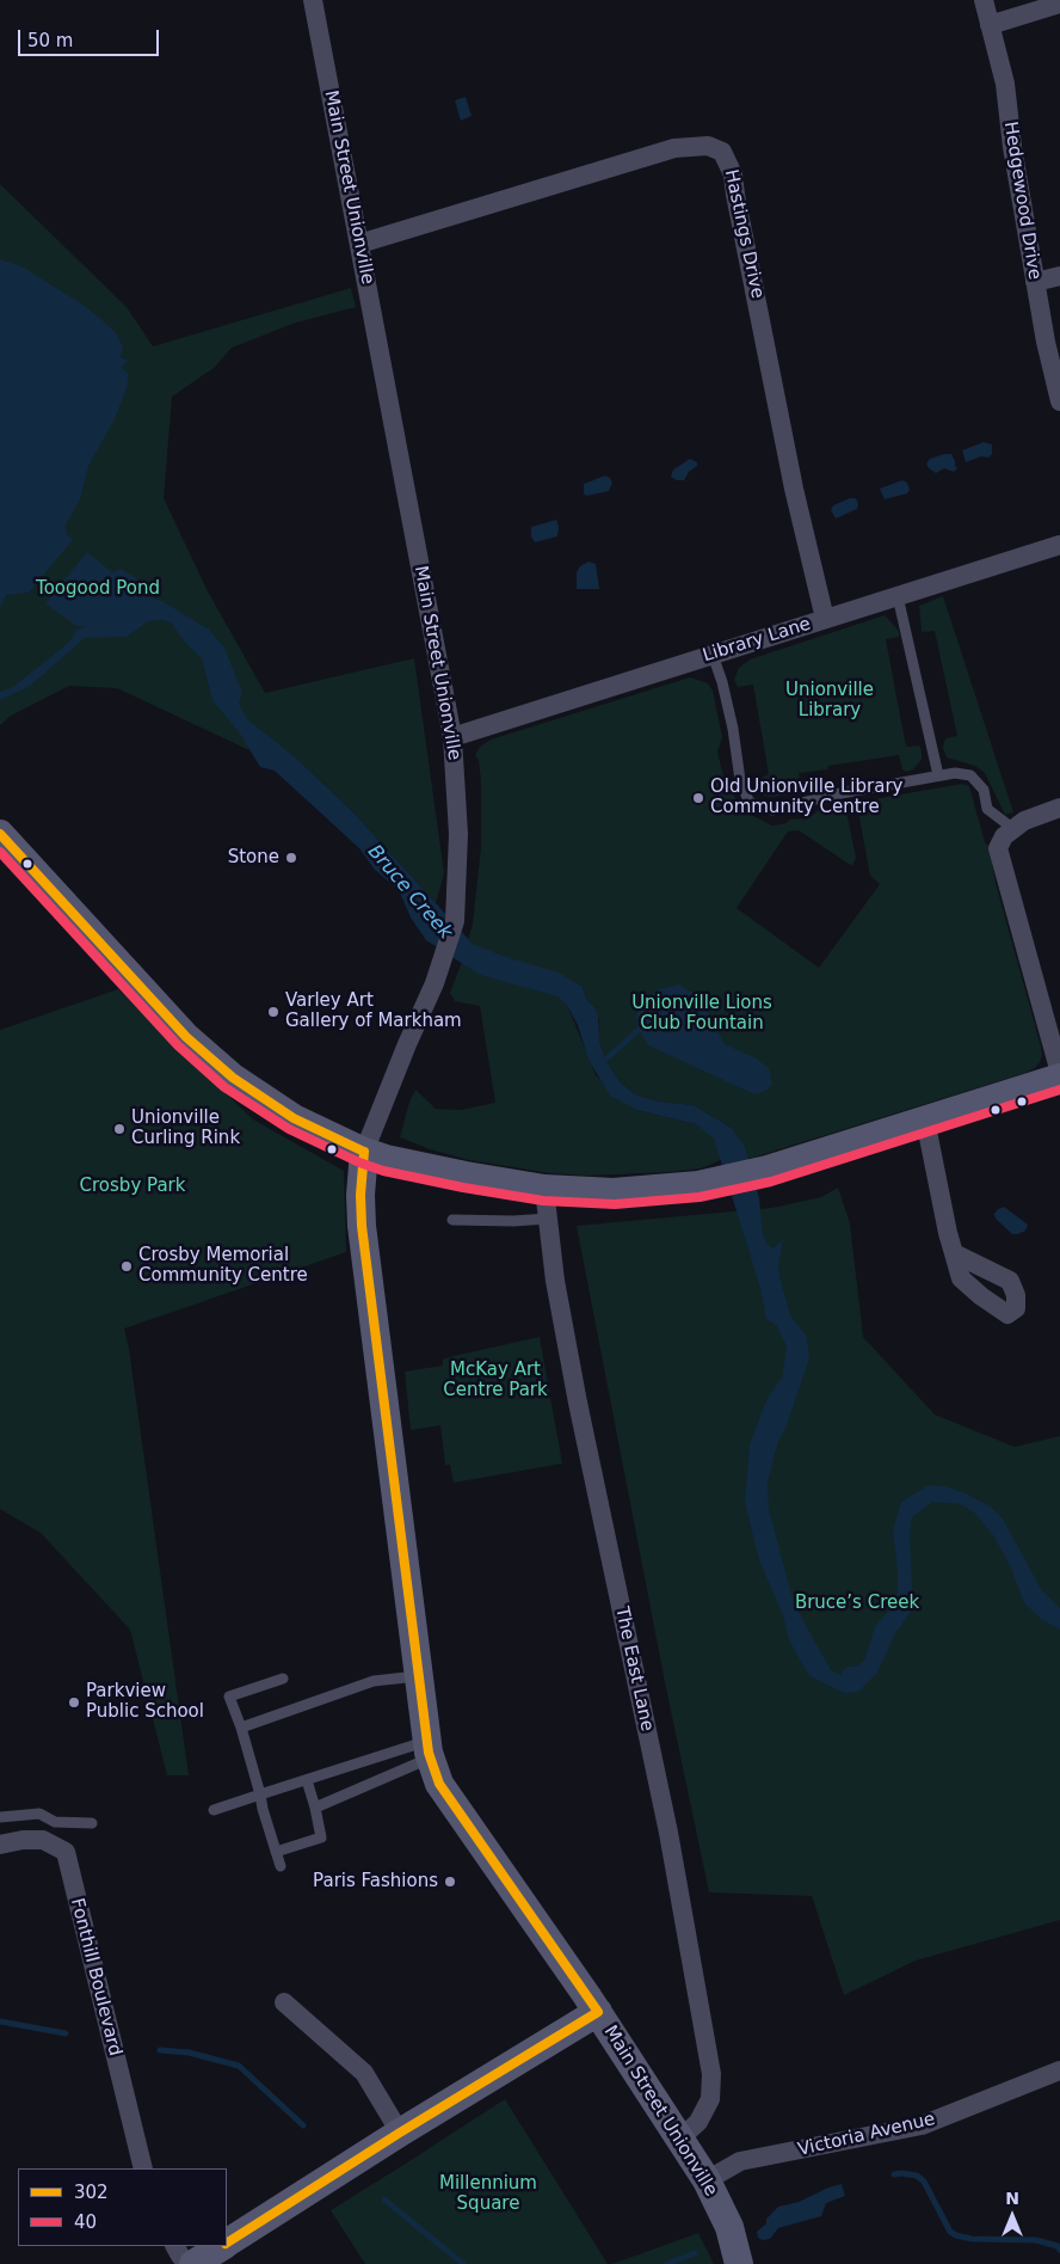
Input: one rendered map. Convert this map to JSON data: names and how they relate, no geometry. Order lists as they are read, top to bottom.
{
  "streets": {
    "main road": ["Main Street Unionville"],
    "street": [
      "Hedgewood Drive",
      "Hastings Drive",
      "Library Lane",
      "The East Lane",
      "Fonthill Boulevard",
      "Victoria Avenue"
    ]
  },
  "crossings": [
    ["Main Street Unionville", "Hastings Drive"],
    ["Main Street Unionville", "Library Lane"],
    ["Main Street Unionville", "The East Lane"],
    ["Main Street Unionville", "Victoria Avenue"],
    ["Hastings Drive", "Library Lane"],
    ["The East Lane", "Victoria Avenue"]
  ],
  "water": ["Bruce Creek"],
  "parks": [
    "Toogood Pond",
    "Unionville Library",
    "Unionville Lions Club Fountain",
    "Crosby Park",
    "McKay Art Centre Park",
    "Bruce’s Creek",
    "Millennium Square"
  ],
  "places": [
    "Old Unionville Library Community Centre",
    "Stone",
    "Varley Art Gallery of Markham",
    "Unionville Curling Rink",
    "Crosby Memorial Community Centre",
    "Parkview Public School",
    "Paris Fashions"
  ],
  "lines": ["transit line 302", "transit line 40"],
  "legend": ["302", "40"],
  "scale_bar": "50 m",
  "north": "top"
}
